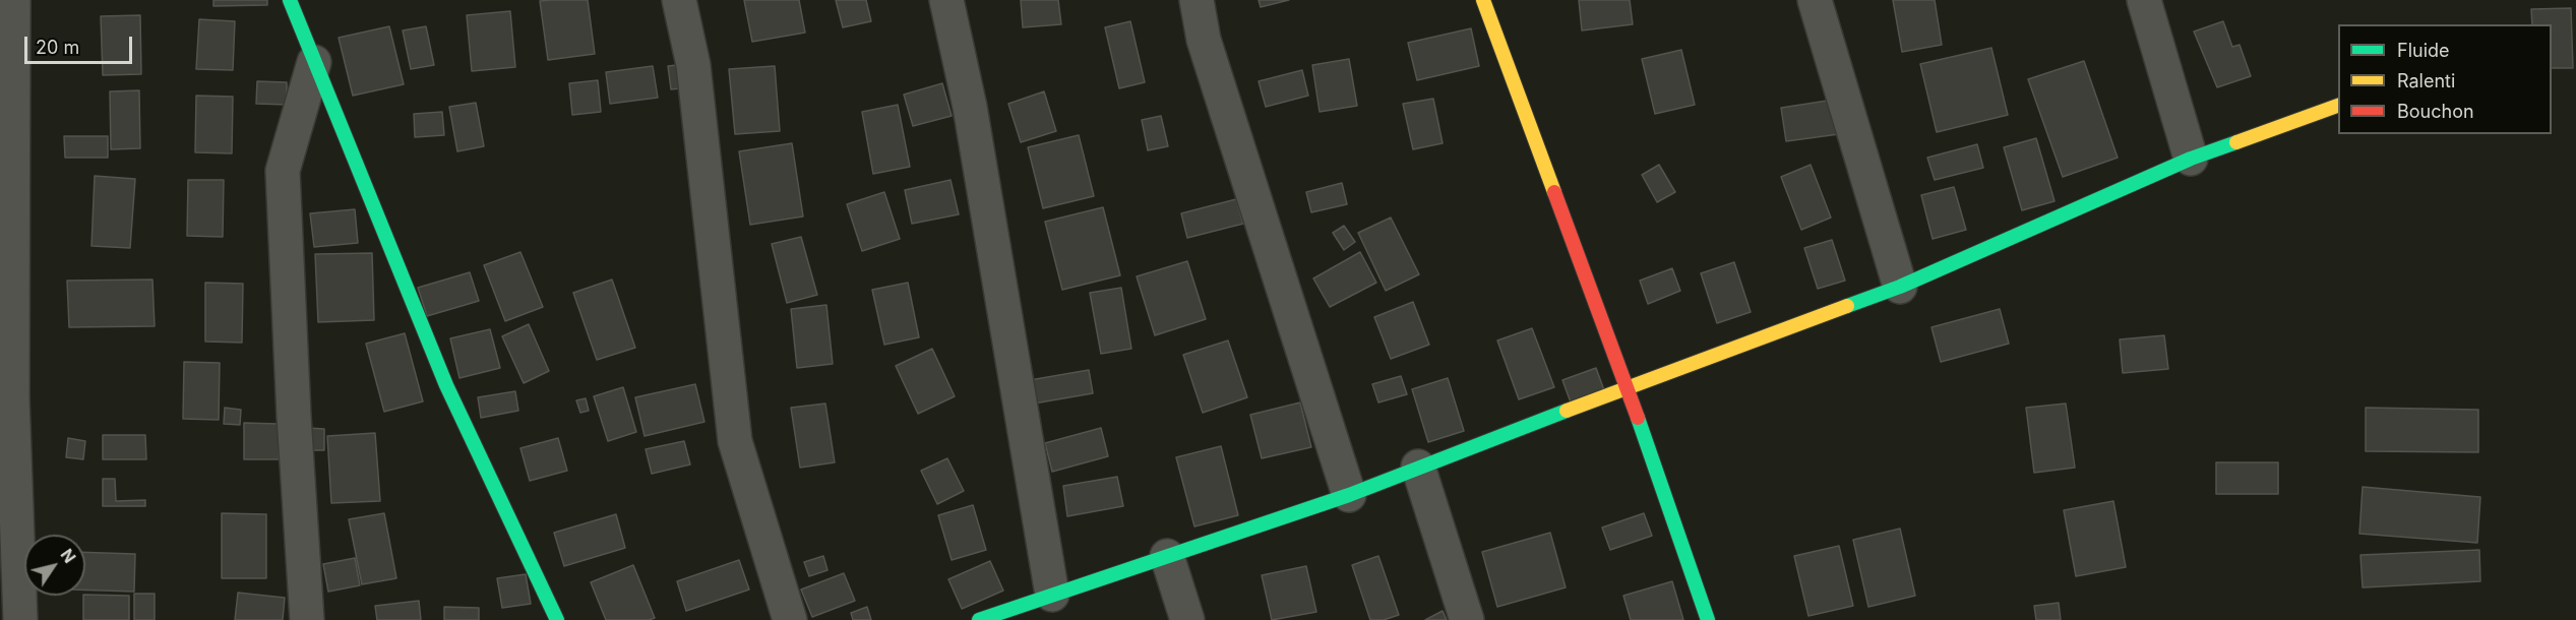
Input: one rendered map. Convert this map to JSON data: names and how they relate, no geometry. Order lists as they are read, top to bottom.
{
  "legend": ["Fluide", "Ralenti", "Bouchon"],
  "scale_bar": "20 m",
  "north": "top right"
}
